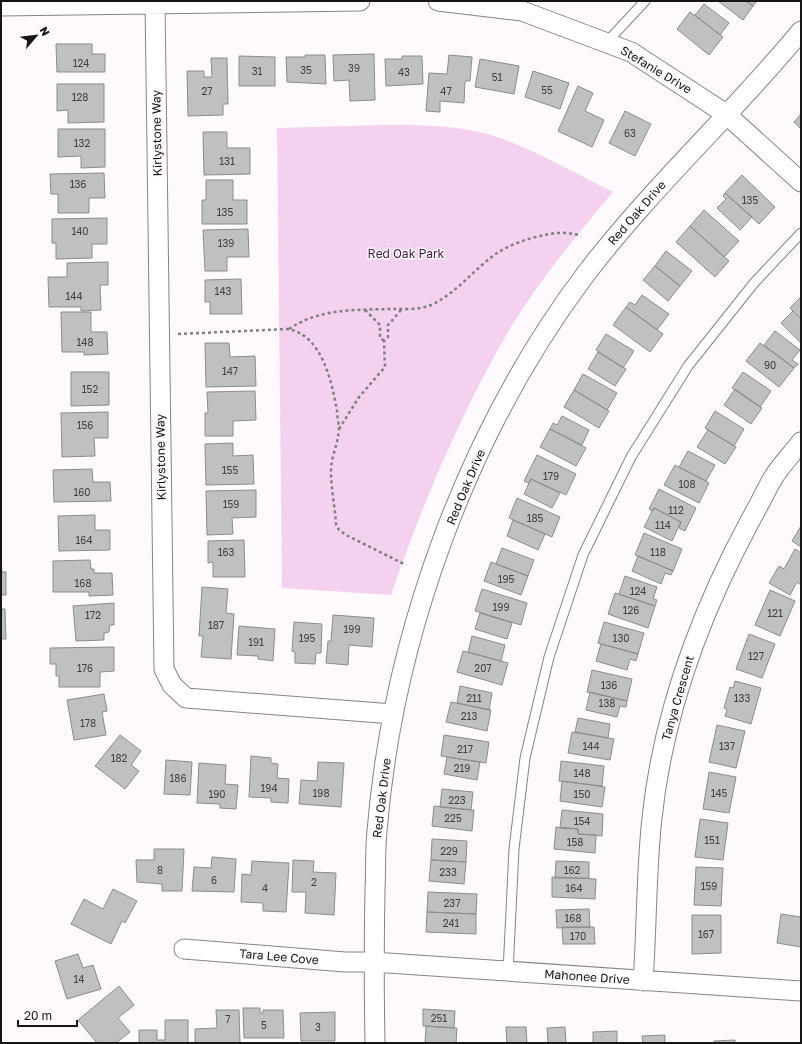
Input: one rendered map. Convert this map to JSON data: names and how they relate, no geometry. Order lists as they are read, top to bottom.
{
  "streets": {
    "street": [
      "Stefanie Drive",
      "Kirlystone Way",
      "Red Oak Drive",
      "Tanya Crescent",
      "Tara Lee Cove",
      "Mahonee Drive"
    ]
  },
  "crossings": [
    ["Stefanie Drive", "Red Oak Drive"],
    ["Kirlystone Way", "Red Oak Drive"],
    ["Red Oak Drive", "Tara Lee Cove"],
    ["Red Oak Drive", "Mahonee Drive"],
    ["Tanya Crescent", "Mahonee Drive"],
    ["Tara Lee Cove", "Mahonee Drive"]
  ],
  "parks": ["Red Oak Park"],
  "house_numbers": [
    "124",
    "39",
    "35",
    "31",
    "43",
    "51",
    "55",
    "27",
    "47",
    "128",
    "63",
    "132",
    "131",
    "136",
    "135",
    "135",
    "140",
    "139",
    "143",
    "144",
    "148",
    "90",
    "147",
    "152",
    "156",
    "155",
    "179",
    "108",
    "160",
    "159",
    "112",
    "185",
    "114",
    "164",
    "163",
    "118",
    "195",
    "168",
    "124",
    "199",
    "126",
    "121",
    "172",
    "187",
    "199",
    "195",
    "130",
    "191",
    "127",
    "176",
    "207",
    "136",
    "211",
    "133",
    "138",
    "213",
    "178",
    "144",
    "137",
    "217",
    "182",
    "219",
    "148",
    "186",
    "194",
    "198",
    "145",
    "190",
    "150",
    "223",
    "225",
    "154",
    "151",
    "158",
    "229",
    "8",
    "162",
    "233",
    "6",
    "2",
    "159",
    "4",
    "164",
    "237",
    "168",
    "241",
    "167",
    "170",
    "14",
    "251",
    "7",
    "5",
    "3"
  ],
  "scale_bar": "20 m",
  "north": "top right"
}
